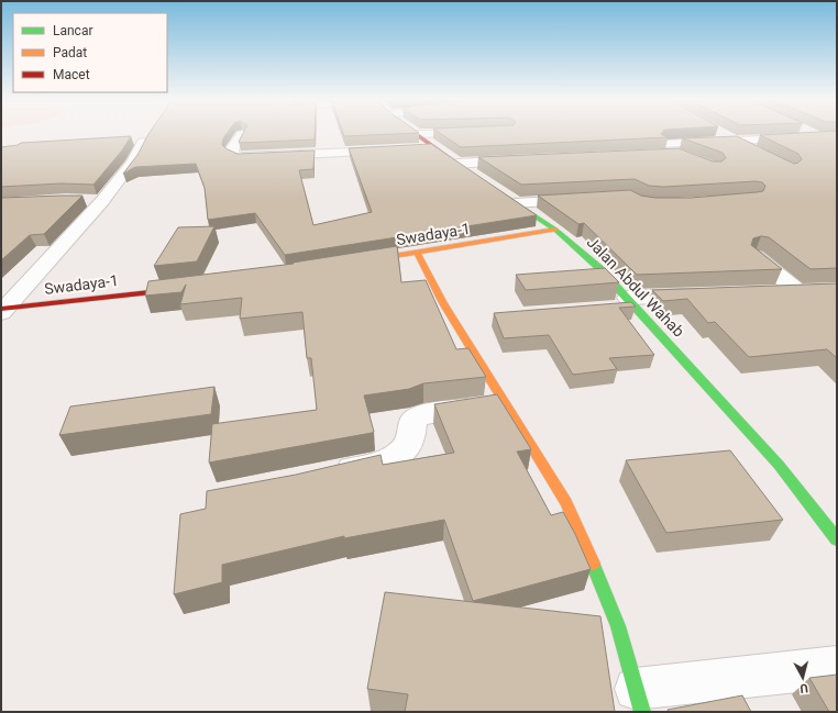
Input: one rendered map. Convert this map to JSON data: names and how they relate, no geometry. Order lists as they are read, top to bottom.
{
  "streets": {
    "street": ["Swadaya-1", "Jalan Abdul Wahab"]
  },
  "crossings": [
    ["Swadaya-1", "Jalan Abdul Wahab"]
  ],
  "legend": ["Lancar", "Padat", "Macet"],
  "north": "bottom"
}
